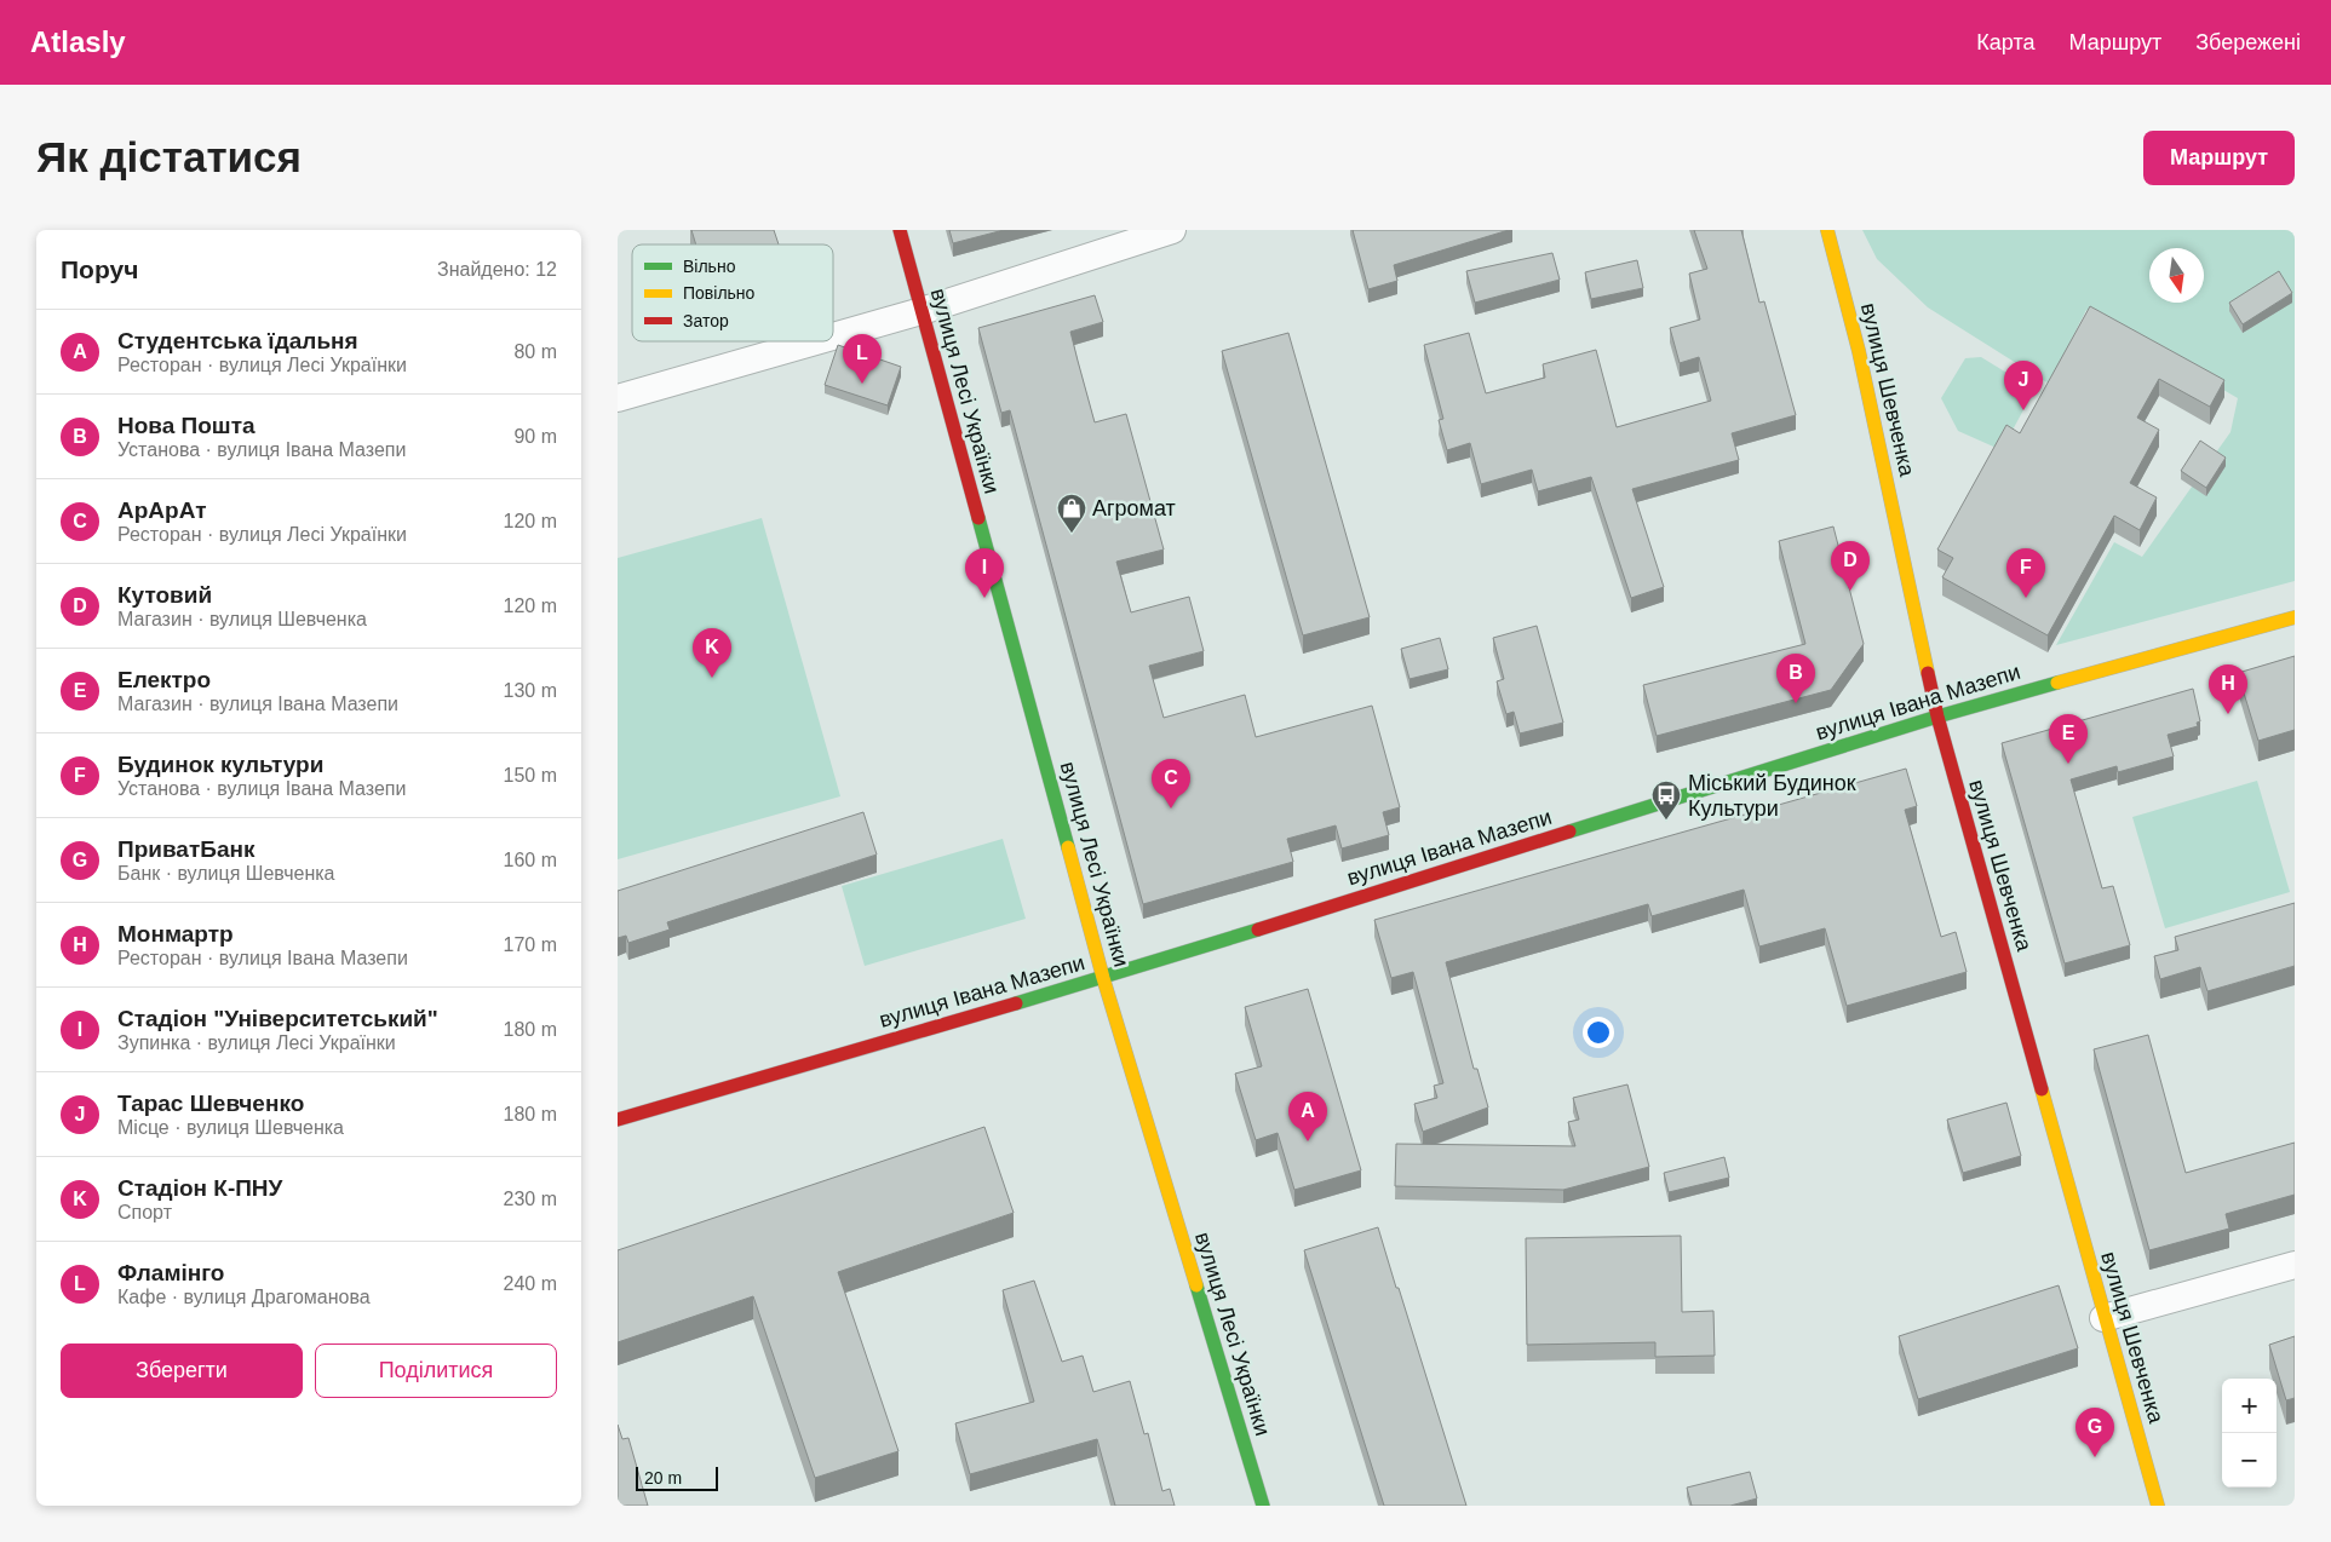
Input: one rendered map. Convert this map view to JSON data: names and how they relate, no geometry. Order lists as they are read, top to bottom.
{
  "streets": {
    "street": ["вулиця Шевченка", "вулиця Лесі Українки", "вулиця Івана Мазепи"]
  },
  "crossings": [
    ["вулиця Шевченка", "вулиця Івана Мазепи"],
    ["вулиця Лесі Українки", "вулиця Івана Мазепи"]
  ],
  "places": {
    "shop": ["Агромат"],
    "bus stop": ["Міський Будинок Культури"]
  },
  "legend": ["Вільно", "Повільно", "Затор"],
  "scale_bar": "20 m",
  "north": "bottom",
  "page": {
    "header": "Atlasly",
    "nav": ["Карта", "Маршрут", "Збережені"],
    "buttons": [
      "Маршрут",
      ["Зберегти", "Поділитися"]
    ],
    "title": "Як дістатися",
    "heading": ["Поруч", "Знайдено: 12"],
    "list": [
      {
        "mark": "A",
        "name": "Студентська їдальня",
        "note": "Ресторан · вулиця Лесі Українки",
        "value": "80 m"
      },
      {
        "mark": "B",
        "name": "Нова Пошта",
        "note": "Установа · вулиця Івана Мазепи",
        "value": "90 m"
      },
      {
        "mark": "C",
        "name": "АрАрАт",
        "note": "Ресторан · вулиця Лесі Українки",
        "value": "120 m"
      },
      {
        "mark": "D",
        "name": "Кутовий",
        "note": "Магазин · вулиця Шевченка",
        "value": "120 m"
      },
      {
        "mark": "E",
        "name": "Електро",
        "note": "Магазин · вулиця Івана Мазепи",
        "value": "130 m"
      },
      {
        "mark": "F",
        "name": "Будинок культури",
        "note": "Установа · вулиця Івана Мазепи",
        "value": "150 m"
      },
      {
        "mark": "G",
        "name": "ПриватБанк",
        "note": "Банк · вулиця Шевченка",
        "value": "160 m"
      },
      {
        "mark": "H",
        "name": "Монмартр",
        "note": "Ресторан · вулиця Івана Мазепи",
        "value": "170 m"
      },
      {
        "mark": "I",
        "name": "Стадіон \"Університетський\"",
        "note": "Зупинка · вулиця Лесі Українки",
        "value": "180 m"
      },
      {
        "mark": "J",
        "name": "Тарас Шевченко",
        "note": "Місце · вулиця Шевченка",
        "value": "180 m"
      },
      {
        "mark": "K",
        "name": "Стадіон К-ПНУ",
        "note": "Спорт",
        "value": "230 m"
      },
      {
        "mark": "L",
        "name": "Фламінго",
        "note": "Кафе · вулиця Драгоманова",
        "value": "240 m"
      }
    ],
    "pins": [
      "L",
      "J",
      "D",
      "F",
      "I",
      "K",
      "B",
      "H",
      "E",
      "C",
      "A",
      "G"
    ],
    "map_buttons": ["+", "−"],
    "scale": "20 m"
  }
}
